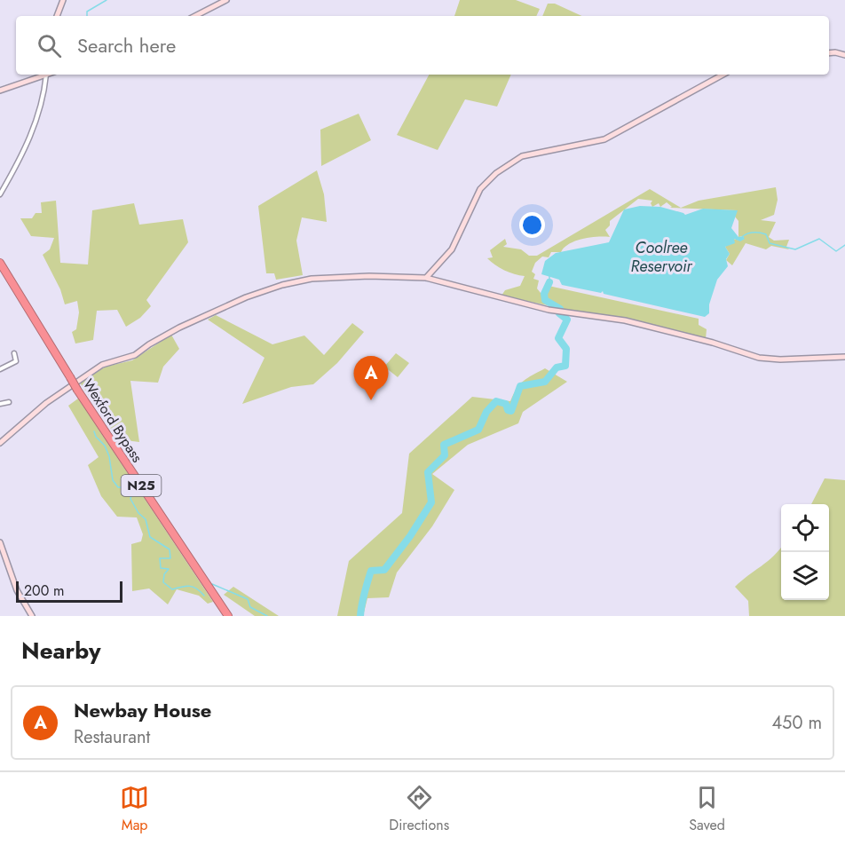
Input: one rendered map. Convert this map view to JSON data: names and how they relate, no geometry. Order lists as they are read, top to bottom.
{
  "streets": {
    "highway": ["Wexford Bypass", "N25"]
  },
  "water": ["Coolree Reservoir"],
  "scale_bar": "200 m",
  "page": {
    "search": "Search here",
    "pins": "A",
    "scale": "200 m",
    "heading": "Nearby",
    "list": [
      {
        "mark": "A",
        "name": "Newbay House",
        "note": "Restaurant",
        "value": "450 m"
      }
    ],
    "nav": ["Map", "Directions", "Saved"]
  }
}
